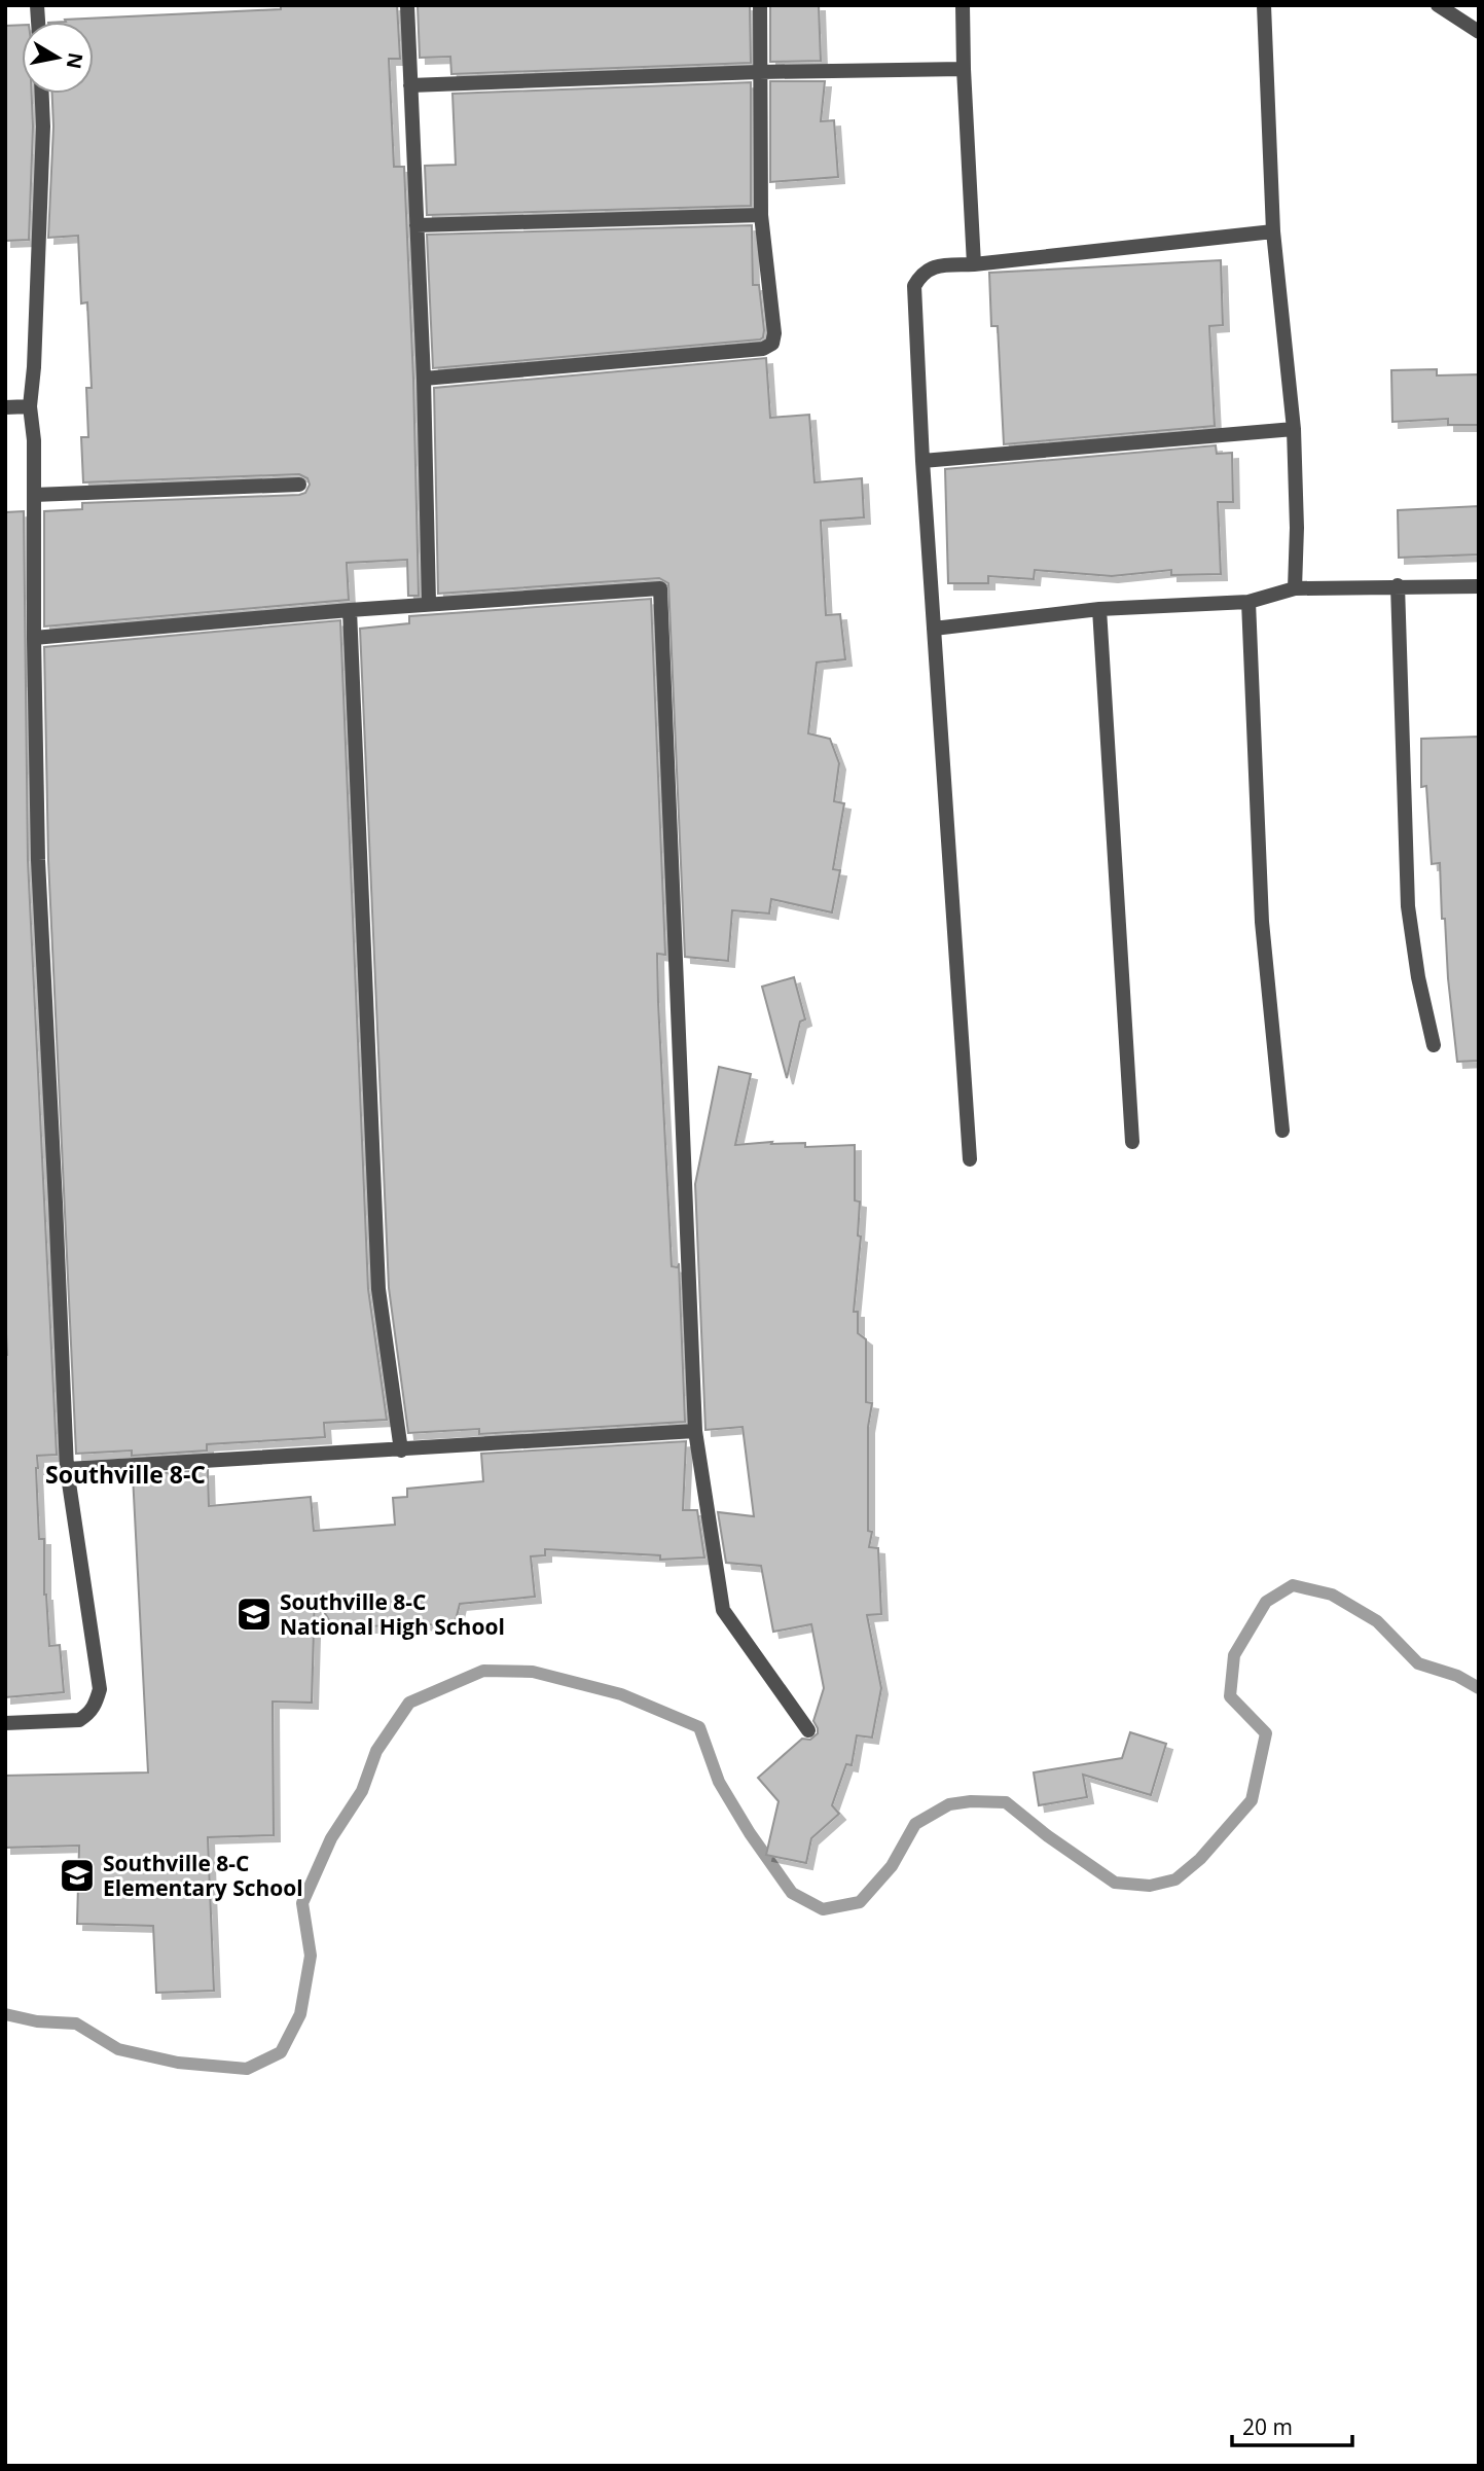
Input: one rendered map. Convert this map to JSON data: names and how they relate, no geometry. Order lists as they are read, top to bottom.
{
  "districts": ["Southville 8-C"],
  "places": {
    "school or university": ["Southville 8-C National High School", "Southville 8-C Elementary School"]
  },
  "scale_bar": "20 m",
  "north": "right"
}
